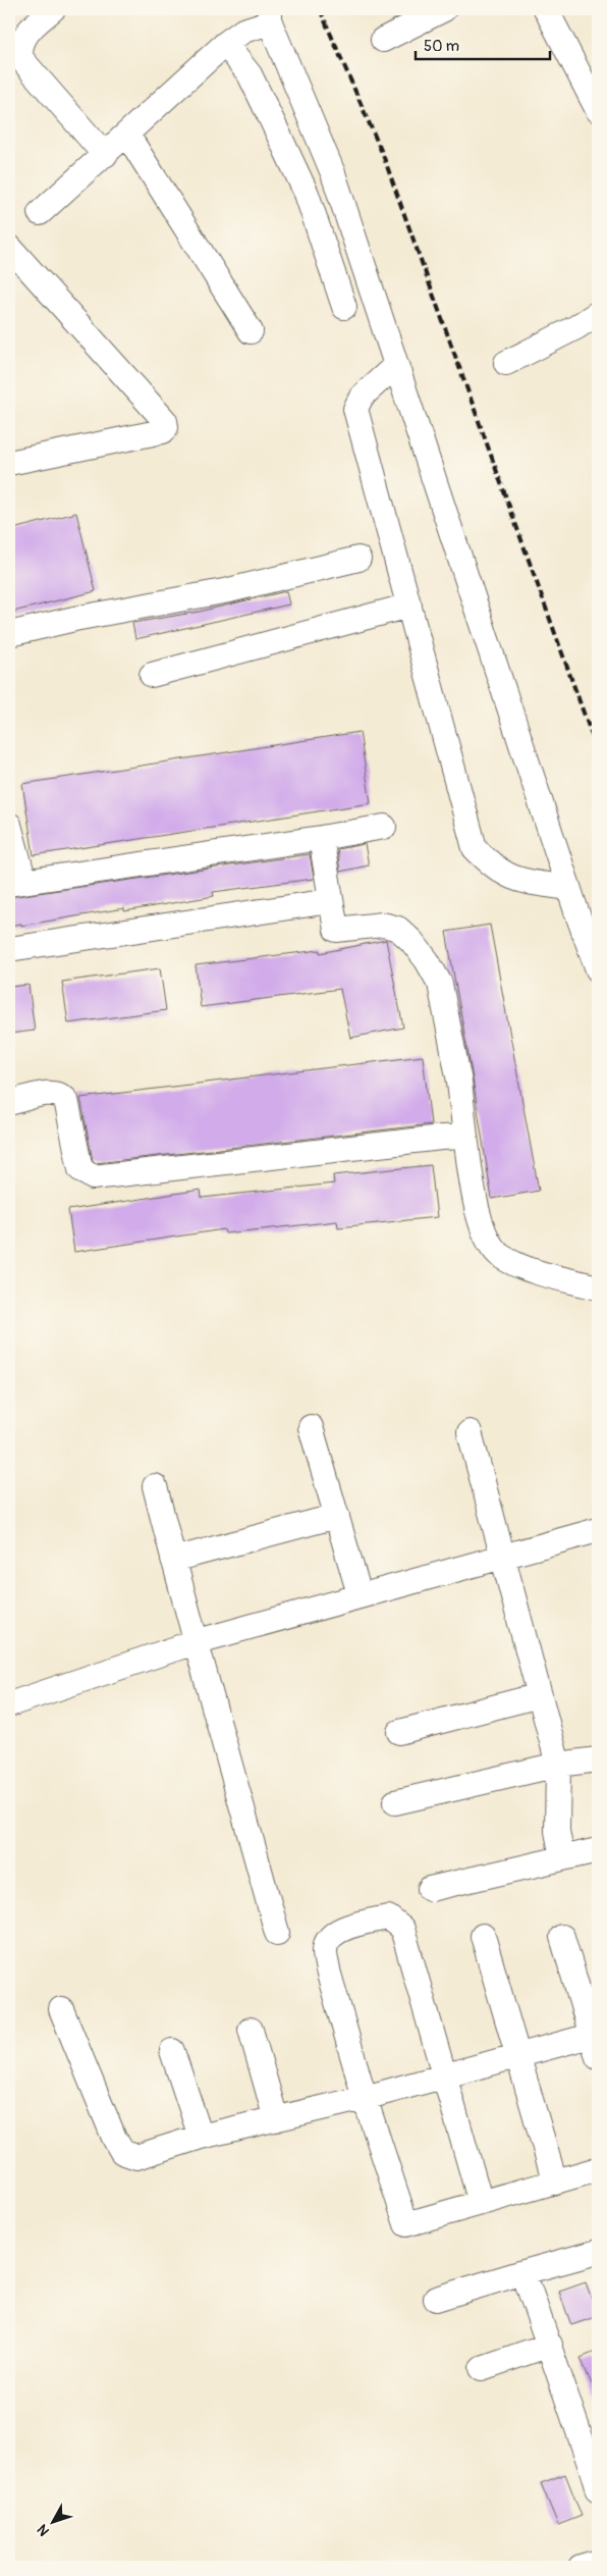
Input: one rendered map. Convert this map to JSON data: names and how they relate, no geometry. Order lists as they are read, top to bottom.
{
  "scale_bar": "50 m",
  "north": "bottom left"
}
